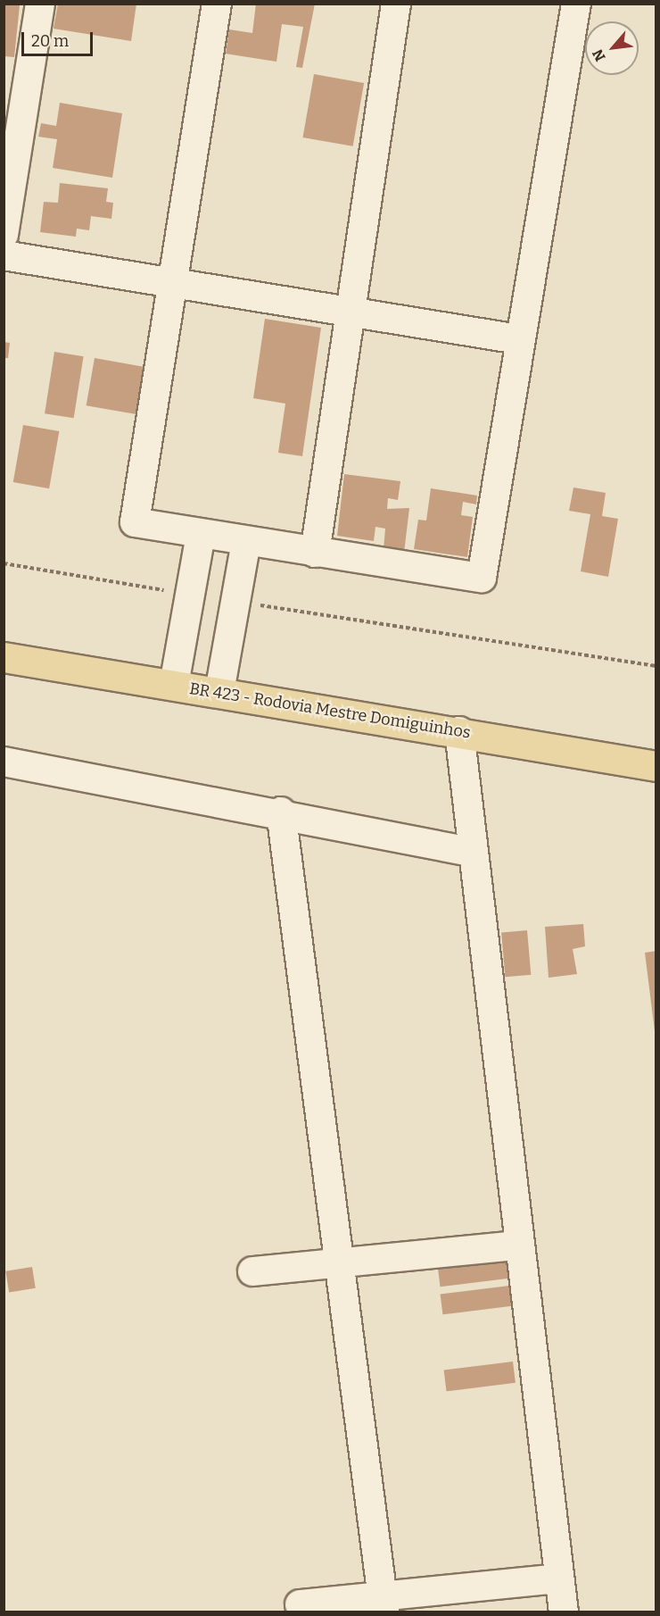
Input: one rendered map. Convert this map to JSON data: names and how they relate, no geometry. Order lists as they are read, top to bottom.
{
  "streets": {
    "main road": ["BR 423 - Rodovia Mestre Domiguinhos"]
  },
  "scale_bar": "20 m",
  "north": "bottom left"
}
